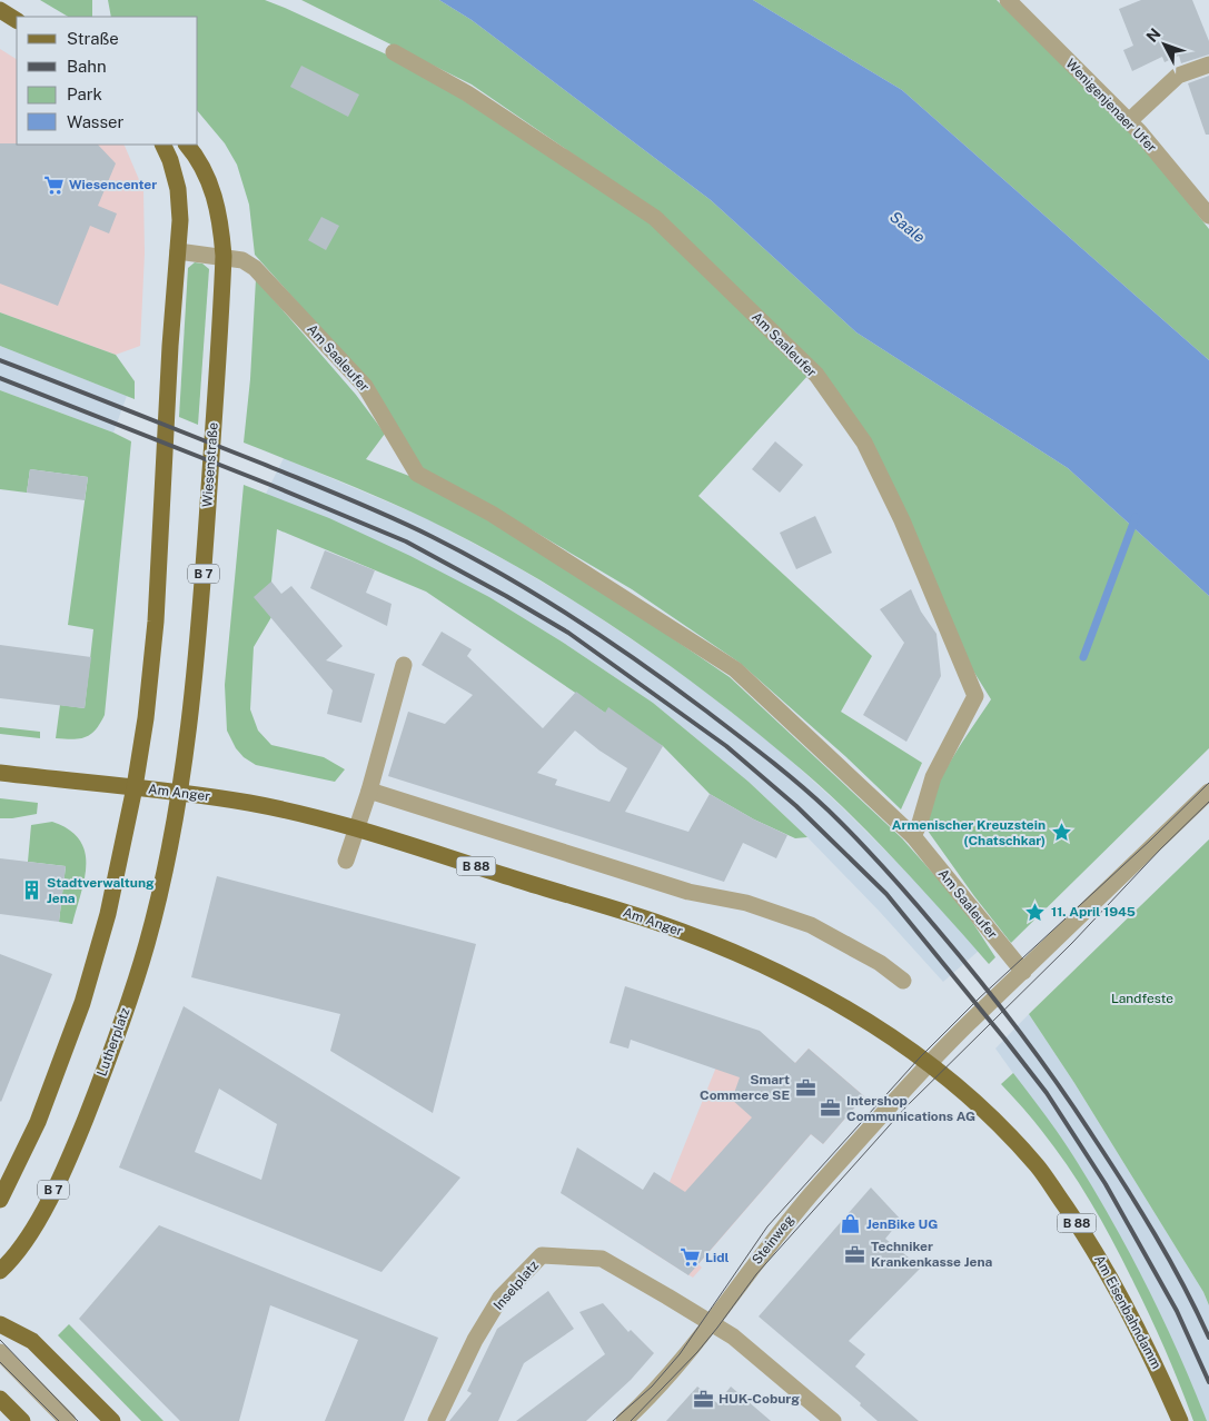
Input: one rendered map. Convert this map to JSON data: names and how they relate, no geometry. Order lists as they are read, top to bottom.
{
  "streets": {
    "main road": [
      "Wiesenstraße",
      "B 7",
      "Am Anger",
      "B 88",
      "Lutherplatz",
      "Am Eisenbahndamm"
    ],
    "street": [
      "Wenigenjenaer Ufer",
      "Am Saaleufer",
      "Steinweg",
      "Inselplatz"
    ]
  },
  "crossings": [
    ["Am Saaleufer", "Wiesenstraße"],
    ["Wiesenstraße", "Am Anger"],
    ["Wiesenstraße", "Lutherplatz"],
    ["Am Anger", "Lutherplatz"],
    ["Am Anger", "Steinweg"],
    ["Am Anger", "Am Eisenbahndamm"],
    ["Steinweg", "Inselplatz"],
    ["Steinweg", "Am Eisenbahndamm"]
  ],
  "water": ["Saale"],
  "parks": ["Landfeste"],
  "places": {
    "supermarket": ["Wiesencenter", "Lidl"],
    "place": ["Armenischer Kreuzstein (Chatschkar)", "11. April 1945"],
    "building": ["Stadtverwaltung Jena"],
    "office": [
      "Smart Commerce SE",
      "Intershop Communications AG",
      "Techniker Krankenkasse Jena",
      "HUK-Coburg"
    ],
    "shop": ["JenBike UG"]
  },
  "legend": [
    "Straße",
    "Bahn",
    "Park",
    "Wasser"
  ],
  "north": "top left"
}
